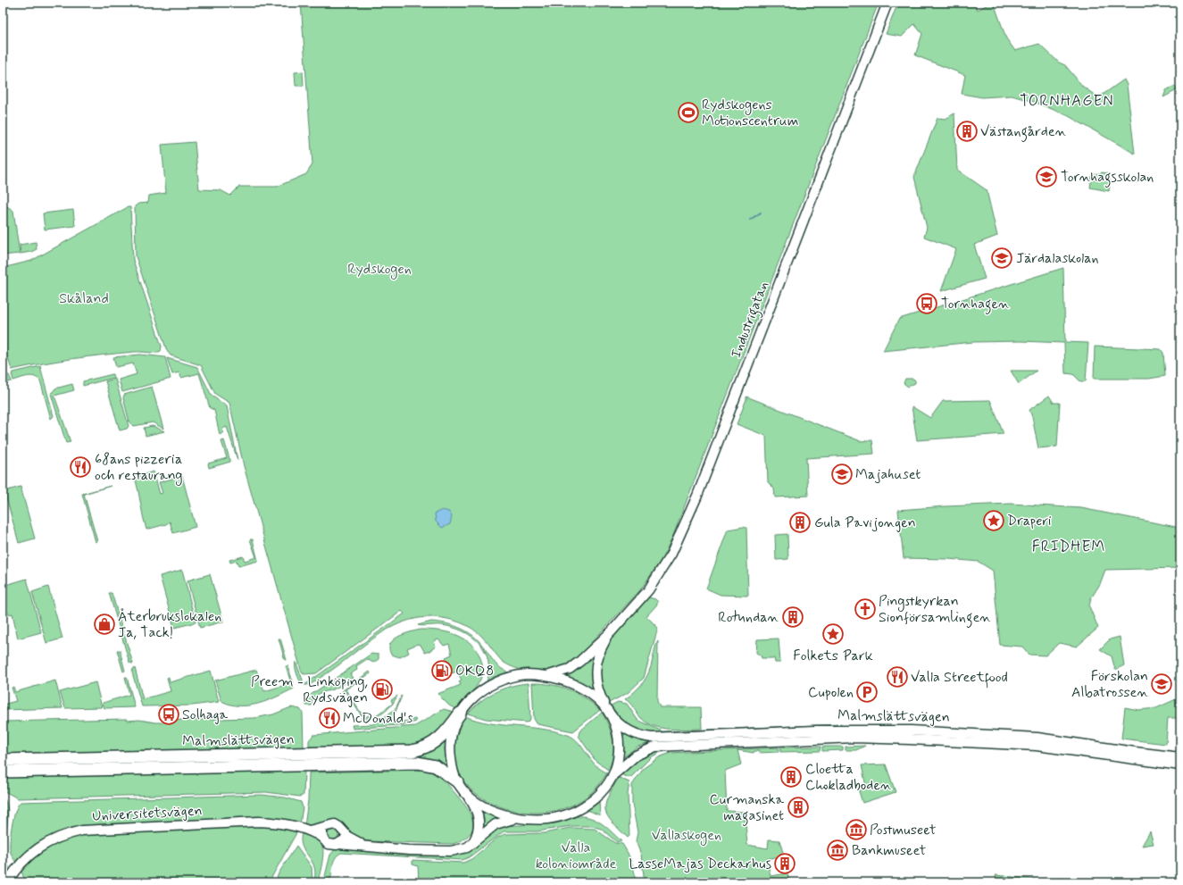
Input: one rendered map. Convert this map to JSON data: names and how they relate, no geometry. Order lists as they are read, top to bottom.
{
  "streets": {
    "highway": ["Malmslättsvägen"],
    "main road": ["Industrigatan", "Universitetsvägen"]
  },
  "crossings": [
    ["Industrigatan", "Malmslättsvägen"]
  ],
  "districts": ["TORNHAGEN", "FRIDHEM"],
  "parks": [
    "Rydskogen",
    "Skåland",
    "Vallaskogen",
    "Valla koloniområde"
  ],
  "places": {
    "sports": ["Rydskogens Motionscentrum"],
    "building": [
      "Västangården",
      "Gula Pavijongen",
      "Rotundan",
      "Cloetta Chokladboden",
      "Curmanska magasinet",
      "LasseMajas Deckarhus"
    ],
    "school or university": [
      "Tornhagsskolan",
      "Järdalaskolan",
      "Majahuset",
      "Förskolan Albatrossen"
    ],
    "bus stop": ["Tornhagen", "Solhaga"],
    "restaurant": ["68ans pizzeria och restaurang", "Valla Streetfood", "McDonald's"],
    "place": ["Draperi", "Folkets Park"],
    "church": ["Pingstkyrkan Sionförsamlingen"],
    "shop": ["Återbrukslokalen Ja, Tack!"],
    "fuel station": ["OKQ8", "Preem - Linköping, Rydsvägen"],
    "parking": ["Cupolen"],
    "museum": ["Postmuseet", "Bankmuseet"]
  }
}
